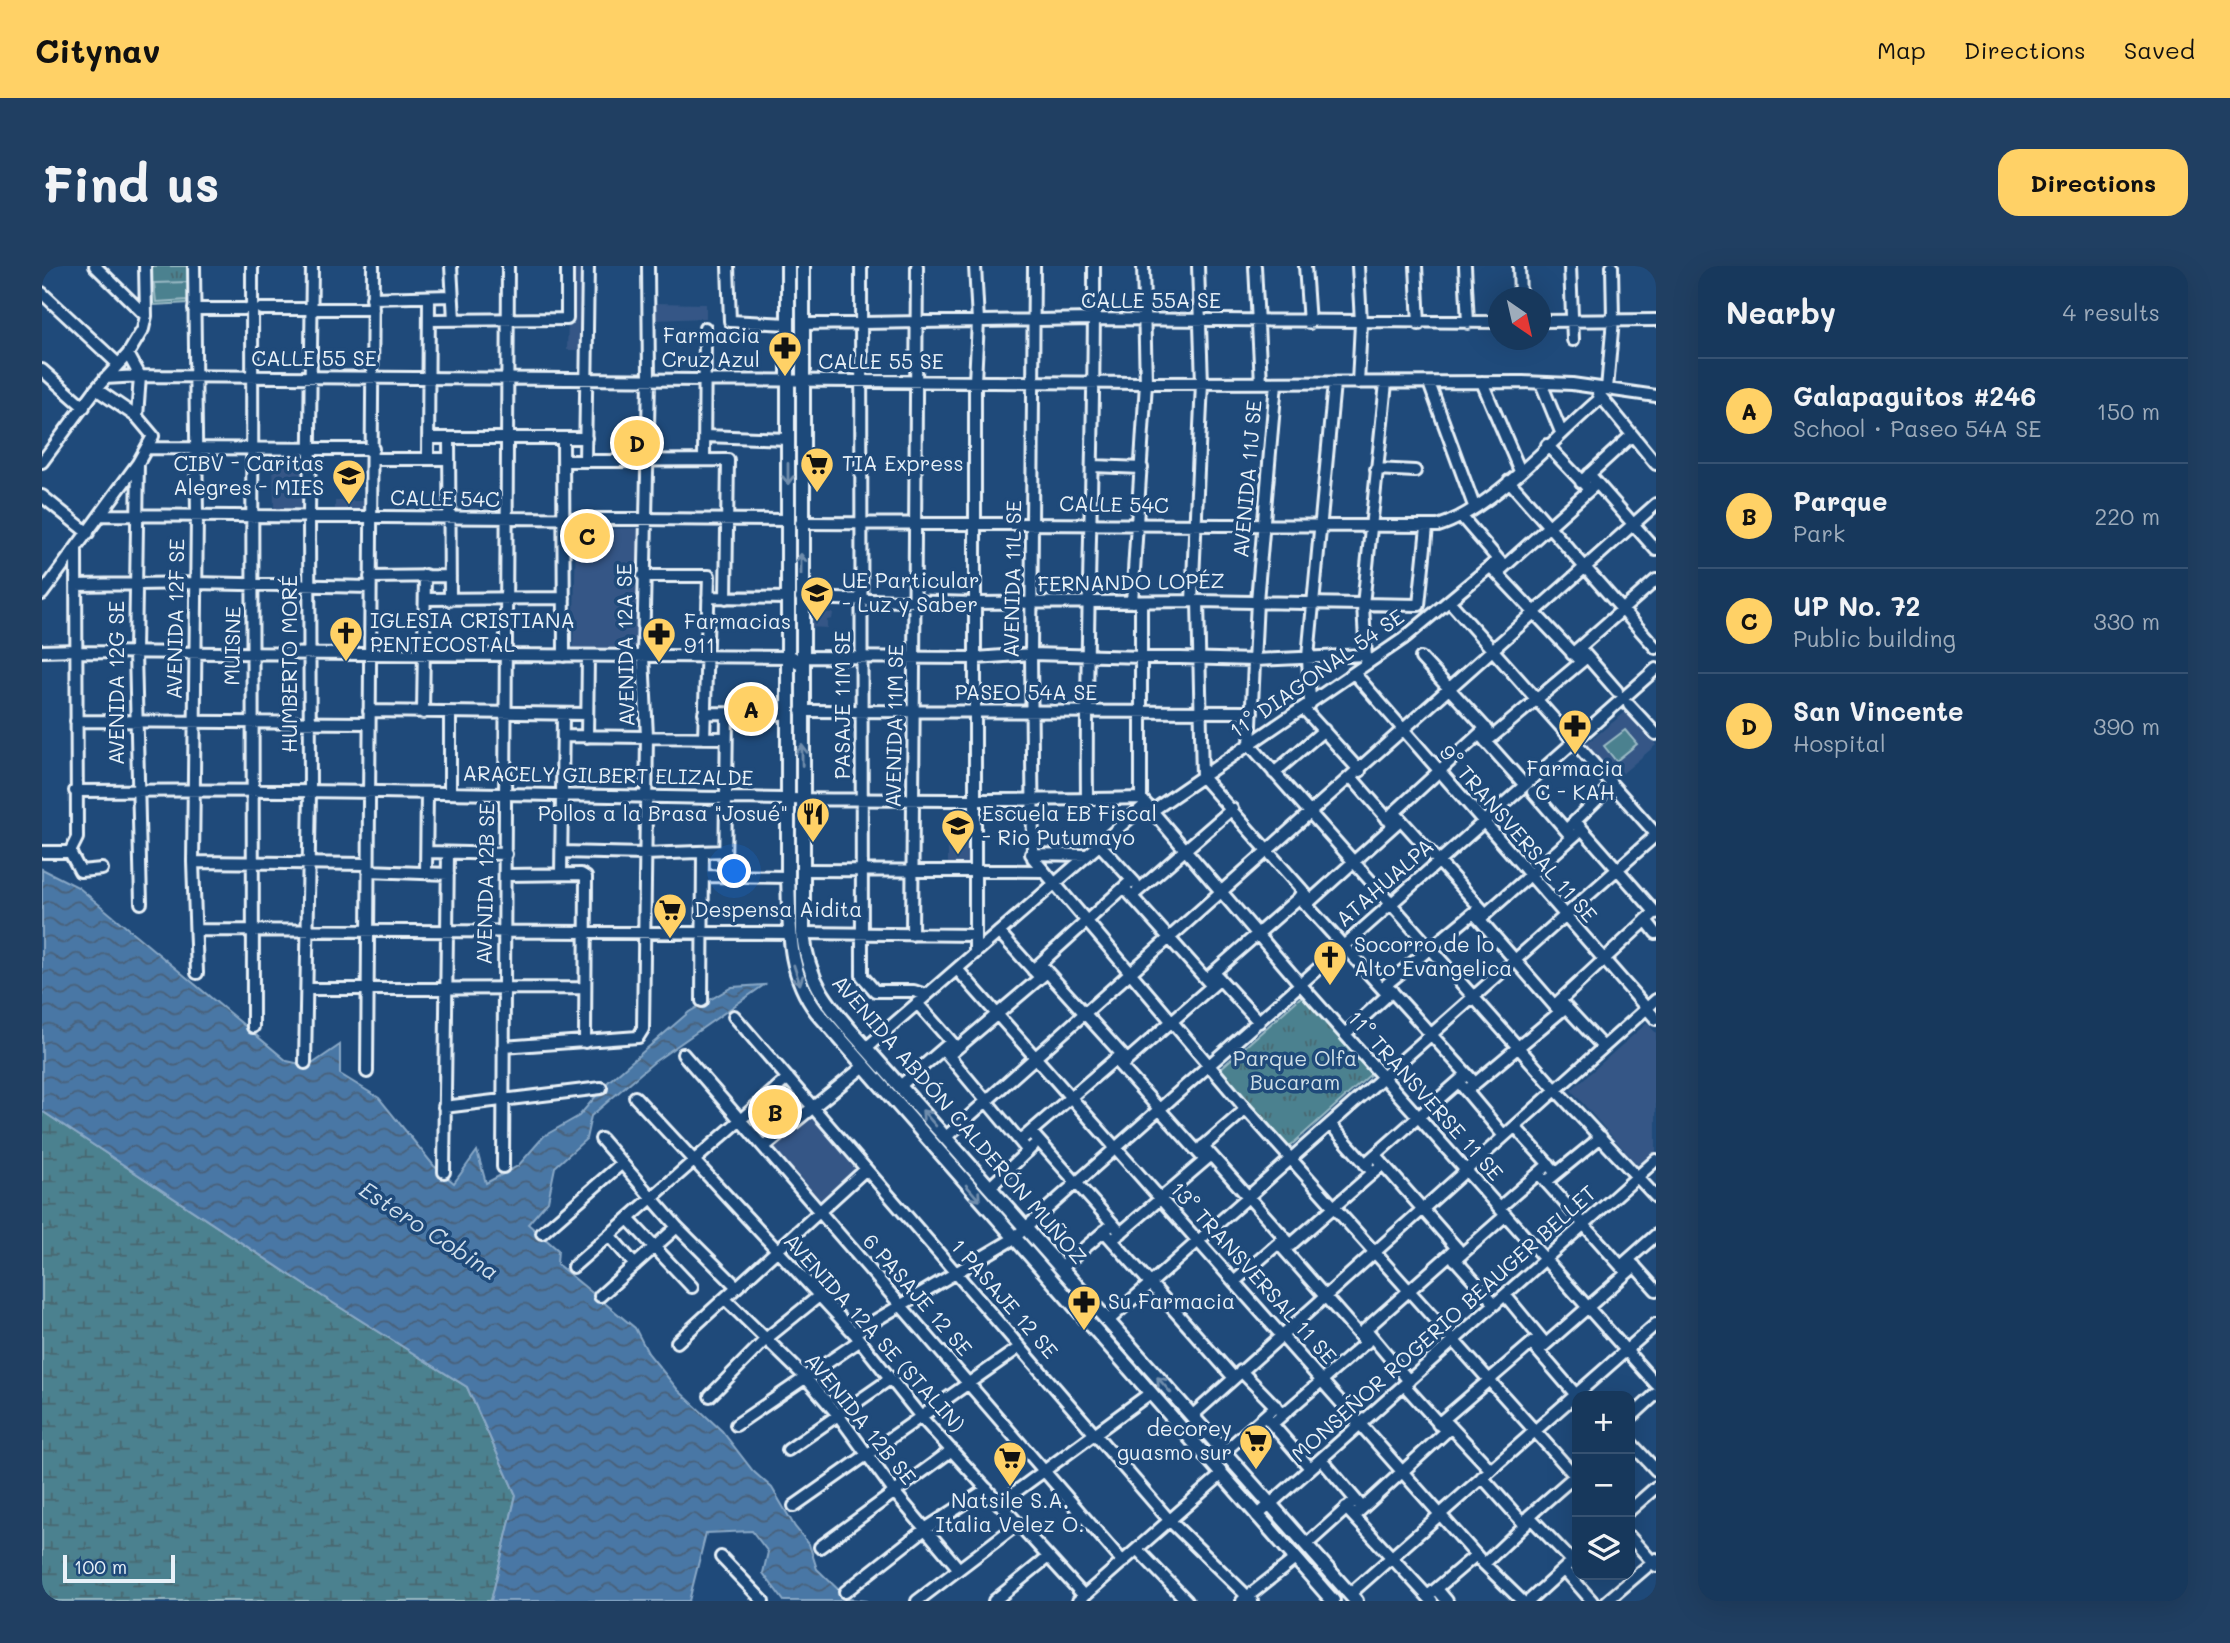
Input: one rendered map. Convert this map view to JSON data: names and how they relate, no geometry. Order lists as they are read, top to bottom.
{
  "streets": {
    "main road": ["AVENIDA ABDÓN CALDERÓN MUÑOZ"],
    "street": [
      "CALLE 55A SE",
      "CALLE 55 SE",
      "AVENIDA 11J SE",
      "CALLE 54C",
      "AVENIDA 11L SE",
      "FERNANDO LOPÉZ",
      "AVENIDA 12F SE",
      "AVENIDA 12A SE",
      "MUISNE",
      "HUMBERTO MORÉ",
      "11° DIAGONAL 54 SE",
      "AVENIDA 12G SE",
      "PASEO 54A SE",
      "PASAJE 11M SE",
      "AVENIDA 11M SE",
      "ARACELY GILBERT ELIZALDE",
      "9° TRANSVERSAL 11 SE",
      "ATAHUALPA",
      "AVENIDA 12B SE",
      "11° TRANSVERSE 11 SE",
      "13° TRANSVERSAL 11 SE",
      "6 PASAJE 12 SE",
      "1 PASAJE 12 SE",
      "MONSEÑOR ROGERIO BEAUGER BELLET",
      "AVENIDA 12A SE (STALIN)"
    ]
  },
  "crossings": [
    ["CALLE 55A SE", "AVENIDA 11L SE"],
    ["CALLE 55A SE", "PASAJE 11M SE"],
    ["CALLE 55A SE", "AVENIDA 11M SE"],
    ["CALLE 55A SE", "AVENIDA ABDÓN CALDERÓN MUÑOZ"],
    ["CALLE 55 SE", "AVENIDA 11J SE"],
    ["CALLE 55 SE", "CALLE 54C"],
    ["CALLE 55 SE", "AVENIDA 11L SE"],
    ["CALLE 55 SE", "AVENIDA 12F SE"],
    ["CALLE 55 SE", "AVENIDA 12A SE"],
    ["CALLE 55 SE", "MUISNE"],
    ["CALLE 55 SE", "HUMBERTO MORÉ"],
    ["CALLE 55 SE", "PASAJE 11M SE"],
    ["CALLE 55 SE", "AVENIDA 11M SE"],
    ["CALLE 55 SE", "AVENIDA 12B SE"],
    ["CALLE 55 SE", "AVENIDA ABDÓN CALDERÓN MUÑOZ"],
    ["AVENIDA 11J SE", "CALLE 54C"],
    ["AVENIDA 11J SE", "FERNANDO LOPÉZ"],
    ["AVENIDA 11J SE", "11° DIAGONAL 54 SE"],
    ["AVENIDA 11J SE", "PASEO 54A SE"],
    ["CALLE 54C", "AVENIDA 11L SE"],
    ["CALLE 54C", "FERNANDO LOPÉZ"],
    ["CALLE 54C", "AVENIDA 12F SE"],
    ["CALLE 54C", "AVENIDA 12A SE"],
    ["CALLE 54C", "MUISNE"],
    ["CALLE 54C", "HUMBERTO MORÉ"],
    ["CALLE 54C", "AVENIDA 12G SE"],
    ["CALLE 54C", "PASAJE 11M SE"],
    ["CALLE 54C", "AVENIDA 11M SE"],
    ["CALLE 54C", "AVENIDA 12B SE"],
    ["CALLE 54C", "AVENIDA ABDÓN CALDERÓN MUÑOZ"],
    ["AVENIDA 11L SE", "FERNANDO LOPÉZ"],
    ["AVENIDA 11L SE", "PASEO 54A SE"],
    ["AVENIDA 11L SE", "ARACELY GILBERT ELIZALDE"],
    ["FERNANDO LOPÉZ", "PASAJE 11M SE"],
    ["FERNANDO LOPÉZ", "AVENIDA 11M SE"],
    ["FERNANDO LOPÉZ", "AVENIDA ABDÓN CALDERÓN MUÑOZ"],
    ["AVENIDA 12F SE", "ARACELY GILBERT ELIZALDE"],
    ["AVENIDA 12A SE", "ARACELY GILBERT ELIZALDE"],
    ["MUISNE", "ARACELY GILBERT ELIZALDE"],
    ["HUMBERTO MORÉ", "ARACELY GILBERT ELIZALDE"],
    ["11° DIAGONAL 54 SE", "PASAJE 11M SE"],
    ["11° DIAGONAL 54 SE", "ARACELY GILBERT ELIZALDE"],
    ["11° DIAGONAL 54 SE", "9° TRANSVERSAL 11 SE"],
    ["11° DIAGONAL 54 SE", "11° TRANSVERSE 11 SE"],
    ["11° DIAGONAL 54 SE", "AVENIDA ABDÓN CALDERÓN MUÑOZ"],
    ["11° DIAGONAL 54 SE", "13° TRANSVERSAL 11 SE"],
    ["AVENIDA 12G SE", "ARACELY GILBERT ELIZALDE"],
    ["PASEO 54A SE", "PASAJE 11M SE"],
    ["PASEO 54A SE", "AVENIDA 11M SE"],
    ["PASEO 54A SE", "AVENIDA ABDÓN CALDERÓN MUÑOZ"],
    ["PASAJE 11M SE", "ARACELY GILBERT ELIZALDE"],
    ["AVENIDA 11M SE", "ARACELY GILBERT ELIZALDE"],
    ["ARACELY GILBERT ELIZALDE", "AVENIDA 12B SE"],
    ["ARACELY GILBERT ELIZALDE", "11° TRANSVERSE 11 SE"],
    ["ARACELY GILBERT ELIZALDE", "AVENIDA ABDÓN CALDERÓN MUÑOZ"],
    ["9° TRANSVERSAL 11 SE", "ATAHUALPA"],
    ["ATAHUALPA", "AVENIDA 12B SE"],
    ["ATAHUALPA", "11° TRANSVERSE 11 SE"],
    ["ATAHUALPA", "AVENIDA ABDÓN CALDERÓN MUÑOZ"],
    ["ATAHUALPA", "13° TRANSVERSAL 11 SE"],
    ["ATAHUALPA", "6 PASAJE 12 SE"],
    ["ATAHUALPA", "1 PASAJE 12 SE"],
    ["ATAHUALPA", "AVENIDA 12A SE (STALIN)"],
    ["11° TRANSVERSE 11 SE", "MONSEÑOR ROGERIO BEAUGER BELLET"],
    ["AVENIDA ABDÓN CALDERÓN MUÑOZ", "MONSEÑOR ROGERIO BEAUGER BELLET"],
    ["13° TRANSVERSAL 11 SE", "MONSEÑOR ROGERIO BEAUGER BELLET"]
  ],
  "water": ["Estero Cobina"],
  "parks": ["Parque Olfa Bucaram"],
  "places": {
    "pharmacy": [
      "Farmacia Cruz Azul",
      "Farmacias 911",
      "Farmacia C - KAH",
      "Su Farmacia"
    ],
    "supermarket": [
      "TIA Express",
      "Despensa Aidita",
      "decorey guasmo sur",
      "Natsile S.A. Italia Velez O."
    ],
    "school or university": ["CIBV - Caritas Alegres - MIES", "UE Particular - Luz y Saber", "Escuela EB Fiscal - Rio Putumayo"],
    "church": ["IGLESIA CRISTIANA PENTECOSTAL", "Socorro de lo Alto Evangelica"],
    "restaurant": ["Pollos a la Brasa \"Josué\""]
  },
  "scale_bar": "100 m",
  "north": "bottom right",
  "page": {
    "header": "Citynav",
    "nav": ["Map", "Directions", "Saved"],
    "buttons": "Directions",
    "title": "Find us",
    "heading": ["Nearby", "4 results"],
    "list": [
      {
        "mark": "A",
        "name": "Galapaguitos #246",
        "note": "School · Paseo 54A SE",
        "value": "150 m"
      },
      {
        "mark": "B",
        "name": "Parque",
        "note": "Park",
        "value": "220 m"
      },
      {
        "mark": "C",
        "name": "UP No. 72",
        "note": "Public building",
        "value": "330 m"
      },
      {
        "mark": "D",
        "name": "San Vincente",
        "note": "Hospital",
        "value": "390 m"
      }
    ],
    "pins": [
      "D",
      "C",
      "A",
      "B"
    ],
    "map_buttons": ["+", "−"],
    "scale": "100 m"
  }
}
